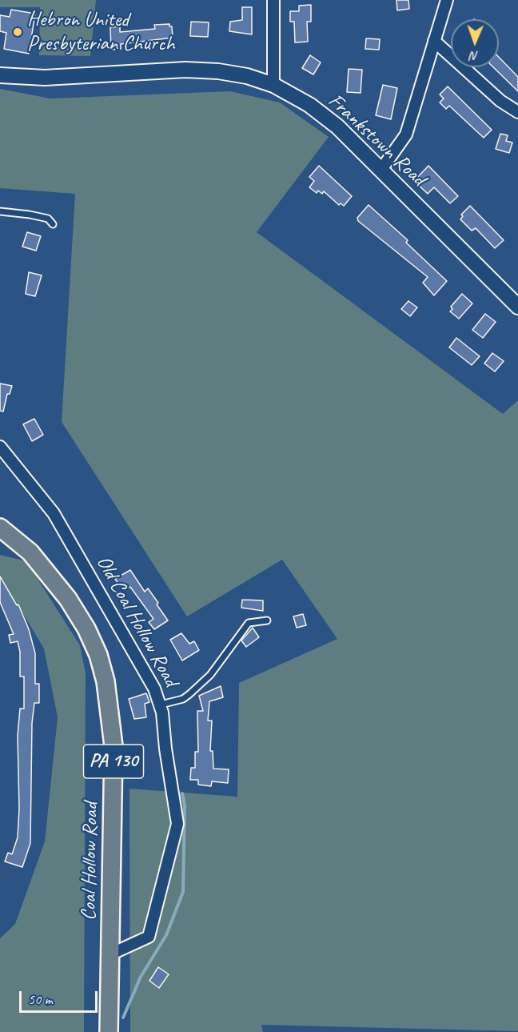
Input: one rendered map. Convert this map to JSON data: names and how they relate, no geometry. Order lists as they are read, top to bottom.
{
  "streets": {
    "main road": ["Frankstown Road", "PA 130", "Coal Hollow Road"],
    "street": ["Old Coal Hollow Road"]
  },
  "crossings": [
    ["Old Coal Hollow Road", "Coal Hollow Road"]
  ],
  "places": ["Hebron United Presbyterian Church"],
  "scale_bar": "50 m",
  "north": "bottom"
}
